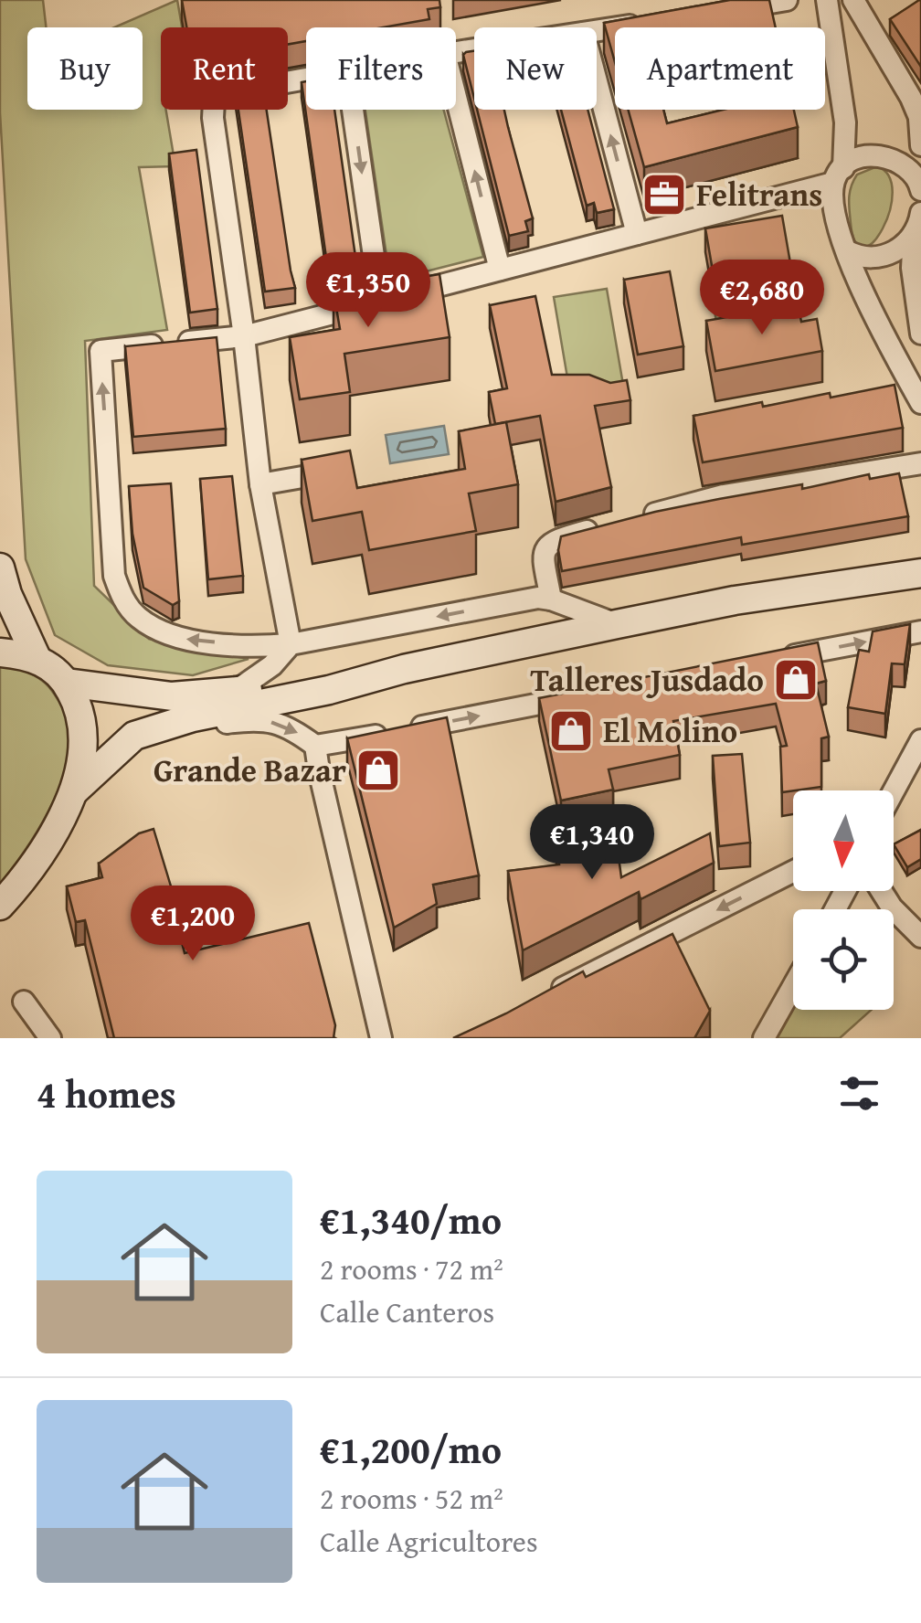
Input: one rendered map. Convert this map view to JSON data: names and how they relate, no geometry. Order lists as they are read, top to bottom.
{
  "places": {
    "office": ["Felitrans"],
    "shop": ["Talleres Jusdado", "El Molino", "Grande Bazar"]
  },
  "north": "bottom",
  "page": {
    "chip": [
      "Buy",
      "Rent",
      "Filters",
      "New",
      "Apartment"
    ],
    "price": [
      "€1,350",
      "€2,680",
      "€1,340",
      "€1,200"
    ],
    "heading": "4 homes",
    "list": [
      {
        "name": "€1,340/mo",
        "note": "2 rooms · 72 m² · Calle Canteros"
      },
      {
        "name": "€1,200/mo",
        "note": "2 rooms · 52 m² · Calle Agricultores"
      }
    ]
  }
}
